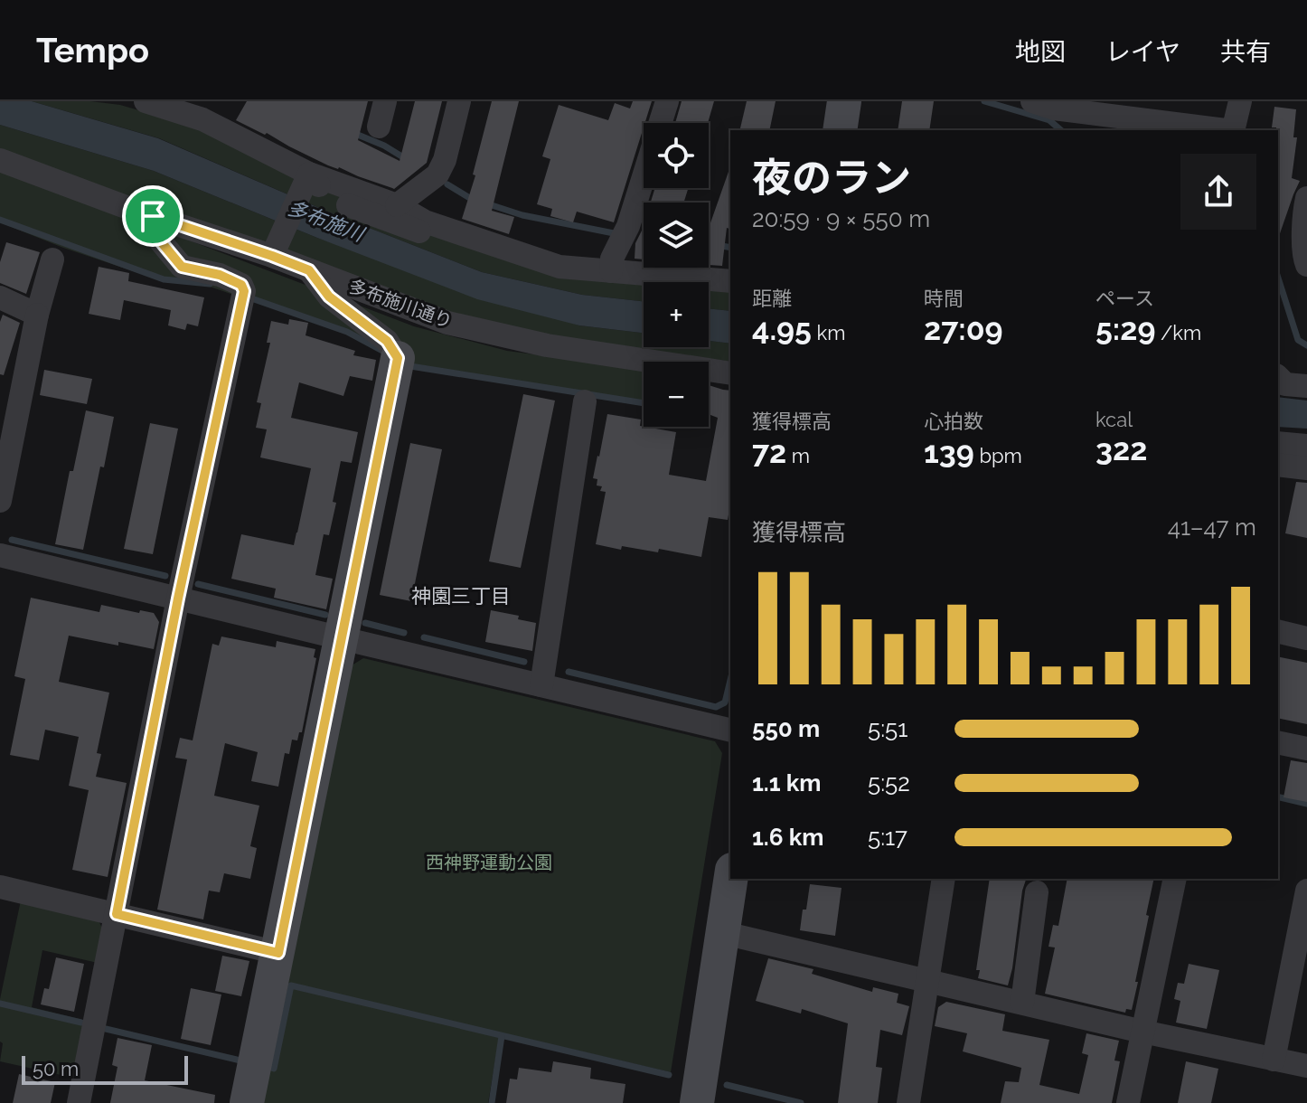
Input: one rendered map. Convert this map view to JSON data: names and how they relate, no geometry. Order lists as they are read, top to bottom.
{
  "streets": {
    "street": ["多布施川通り"]
  },
  "districts": ["神園三丁目"],
  "water": ["多布施川"],
  "parks": ["西神野運動公園"],
  "scale_bar": "50 m",
  "page": {
    "header": "Tempo",
    "nav": ["地図", "レイヤ", "共有"],
    "map_buttons": ["+", "−"],
    "heading": ["夜のラン", "20:59 · 9 × 550 m"],
    "stats": [
      ["距離", "4.95 km"],
      ["時間", "27:09"],
      ["ペース", "5:29 /km"],
      ["獲得標高", "72 m"],
      ["心拍数", "139 bpm"],
      ["kcal", "322"]
    ],
    "chart": ["獲得標高", "41–47 m"],
    "list": [
      {
        "name": "550 m",
        "note": "5:51"
      },
      {
        "name": "1.1 km",
        "note": "5:52"
      },
      {
        "name": "1.6 km",
        "note": "5:17"
      }
    ],
    "scale": "50 m"
  }
}
